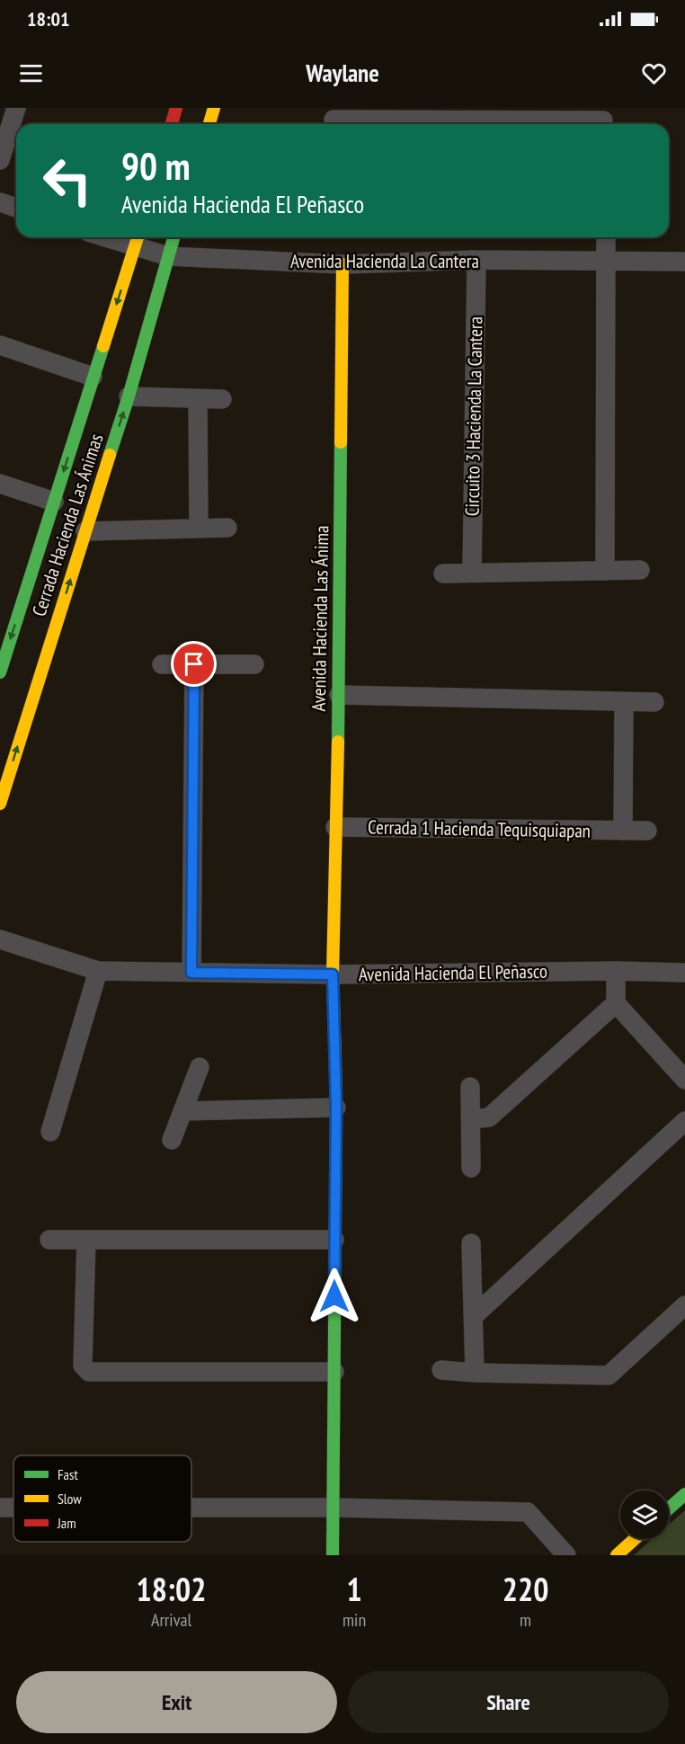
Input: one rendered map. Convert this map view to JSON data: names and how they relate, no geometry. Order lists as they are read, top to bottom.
{
  "streets": {
    "street": [
      "Avenida Hacienda La Cantera",
      "Circuito 3 Hacienda La Cantera",
      "Cerrada Hacienda Las Ánimas",
      "Avenida Hacienda Las Ánima",
      "Cerrada 1 Hacienda Tequisquiapan",
      "Avenida Hacienda El Peñasco"
    ]
  },
  "crossings": [
    ["Avenida Hacienda La Cantera", "Circuito 3 Hacienda La Cantera"],
    ["Avenida Hacienda La Cantera", "Cerrada Hacienda Las Ánimas"],
    ["Avenida Hacienda La Cantera", "Avenida Hacienda Las Ánima"],
    ["Avenida Hacienda Las Ánima", "Cerrada 1 Hacienda Tequisquiapan"],
    ["Avenida Hacienda Las Ánima", "Avenida Hacienda El Peñasco"]
  ],
  "legend": ["Fast", "Slow", "Jam"],
  "page": {
    "status": "18:01",
    "header": "Waylane",
    "turn": ["90 m", "Avenida Hacienda El Peñasco"],
    "eta": [
      "18:02",
      "Arrival",
      "1",
      "min",
      "220",
      "m"
    ],
    "buttons": ["Exit", "Share"]
  }
}
